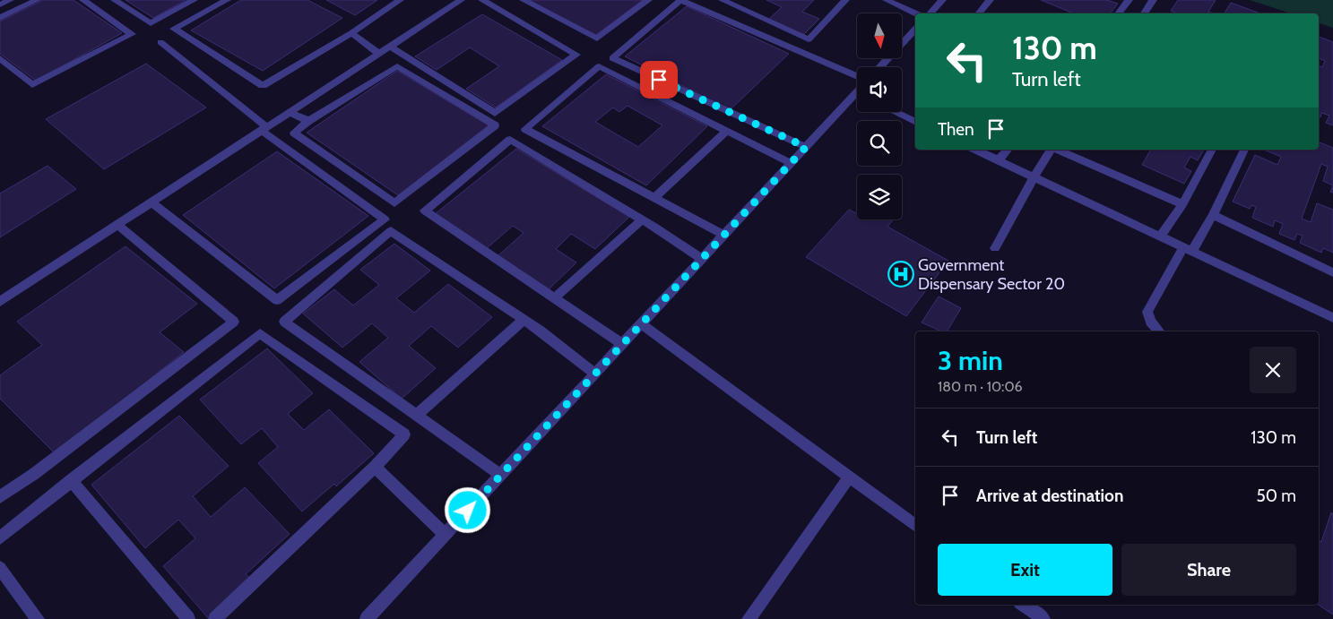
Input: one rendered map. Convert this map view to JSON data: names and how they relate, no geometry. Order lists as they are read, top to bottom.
{
  "places": {
    "hospital": ["Government Dispensary Sector 20"]
  },
  "north": "bottom",
  "page": {
    "turn": ["130 m", "Turn left"],
    "then": "Then",
    "heading": ["3 min", "180 m · 10:06"],
    "list": [
      {
        "name": "Turn left",
        "value": "130 m"
      },
      {
        "name": "Arrive at destination",
        "value": "50 m"
      }
    ],
    "buttons": ["Exit", "Share"]
  }
}
